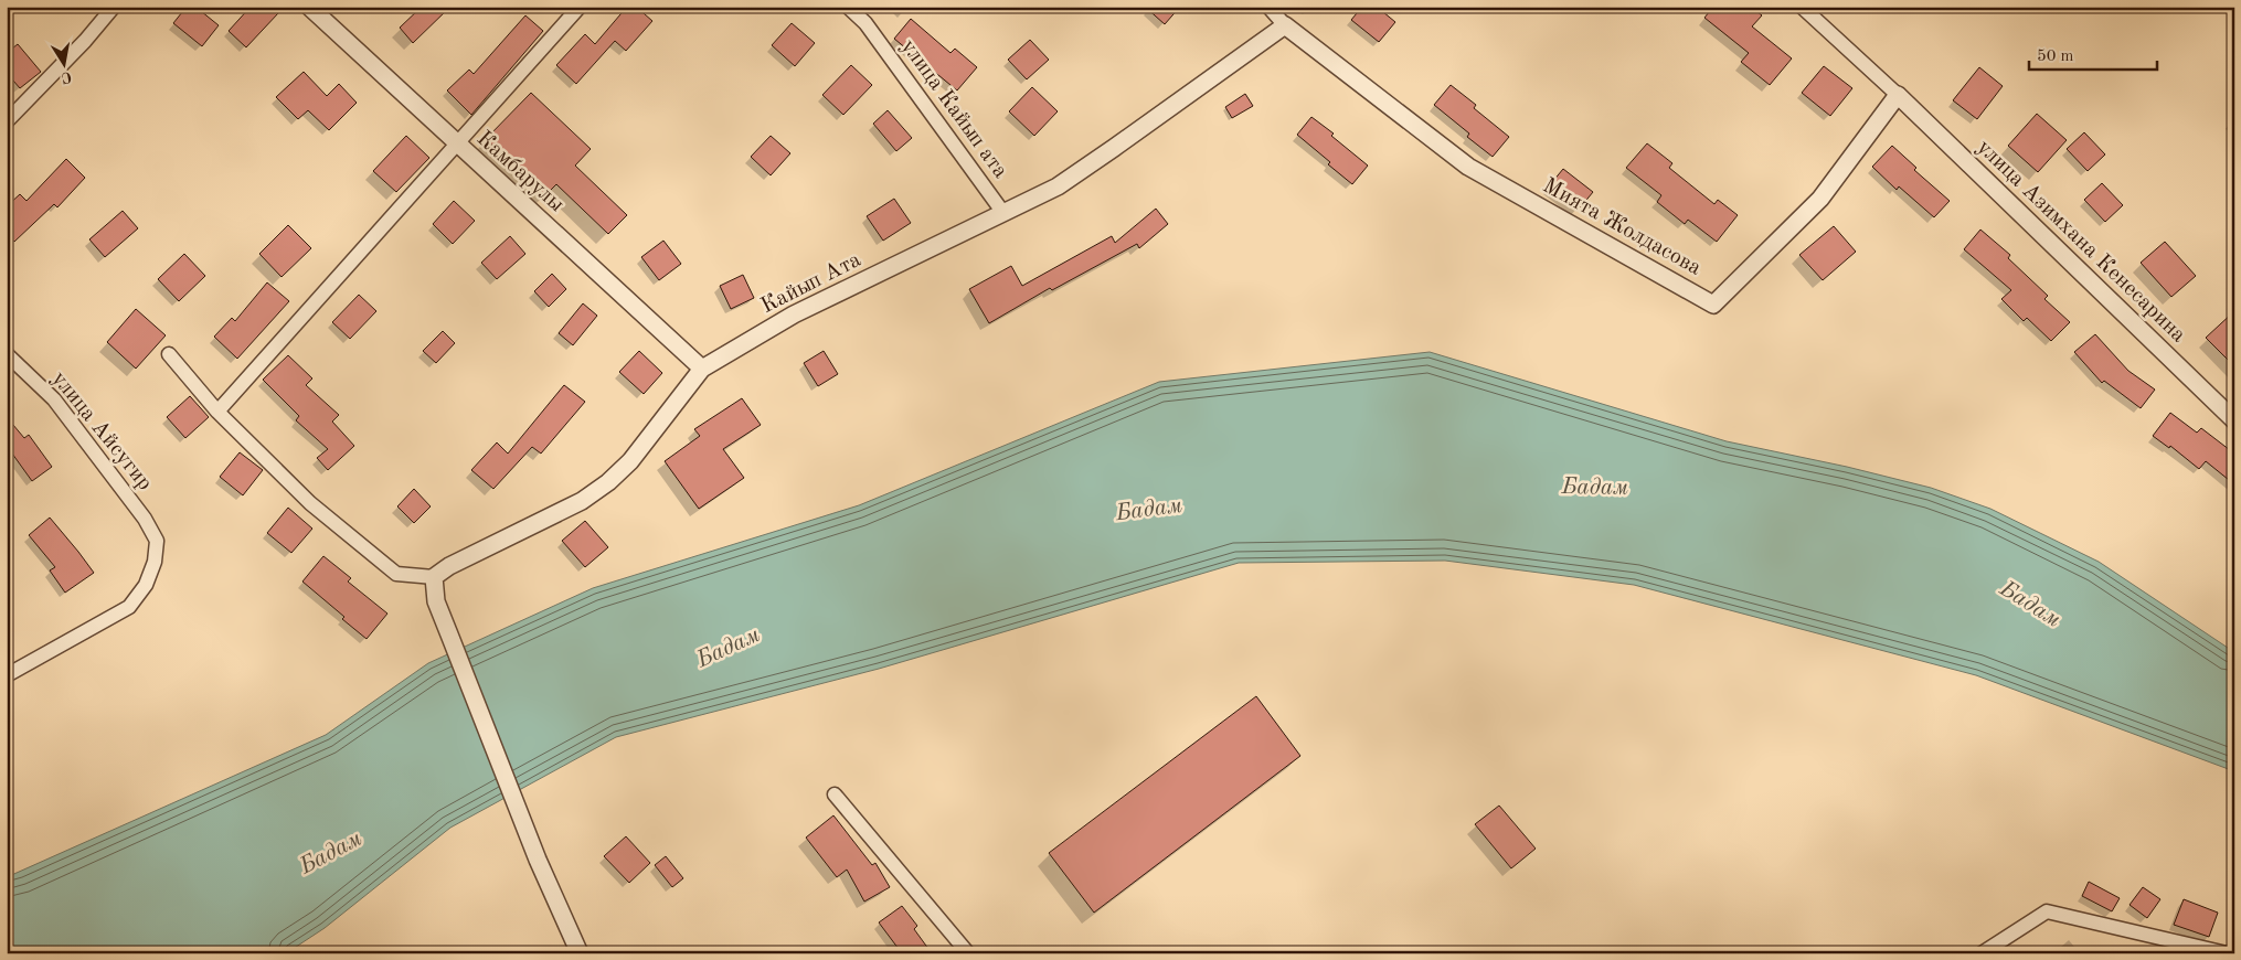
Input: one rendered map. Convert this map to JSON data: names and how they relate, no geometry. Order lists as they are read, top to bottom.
{
  "streets": {
    "street": [
      "улица Кайып ата",
      "Камбарулы",
      "Мията Жолдасова",
      "улица Азимхана Кенесарина",
      "Кайып Ата",
      "улица Айсугир"
    ]
  },
  "crossings": [
    ["улица Кайып ата", "Кайып Ата"],
    ["Камбарулы", "Кайып Ата"],
    ["Мията Жолдасова", "улица Азимхана Кенесарина"],
    ["Мията Жолдасова", "Кайып Ата"]
  ],
  "water": ["Бадам"],
  "scale_bar": "50 m",
  "north": "bottom"
}
